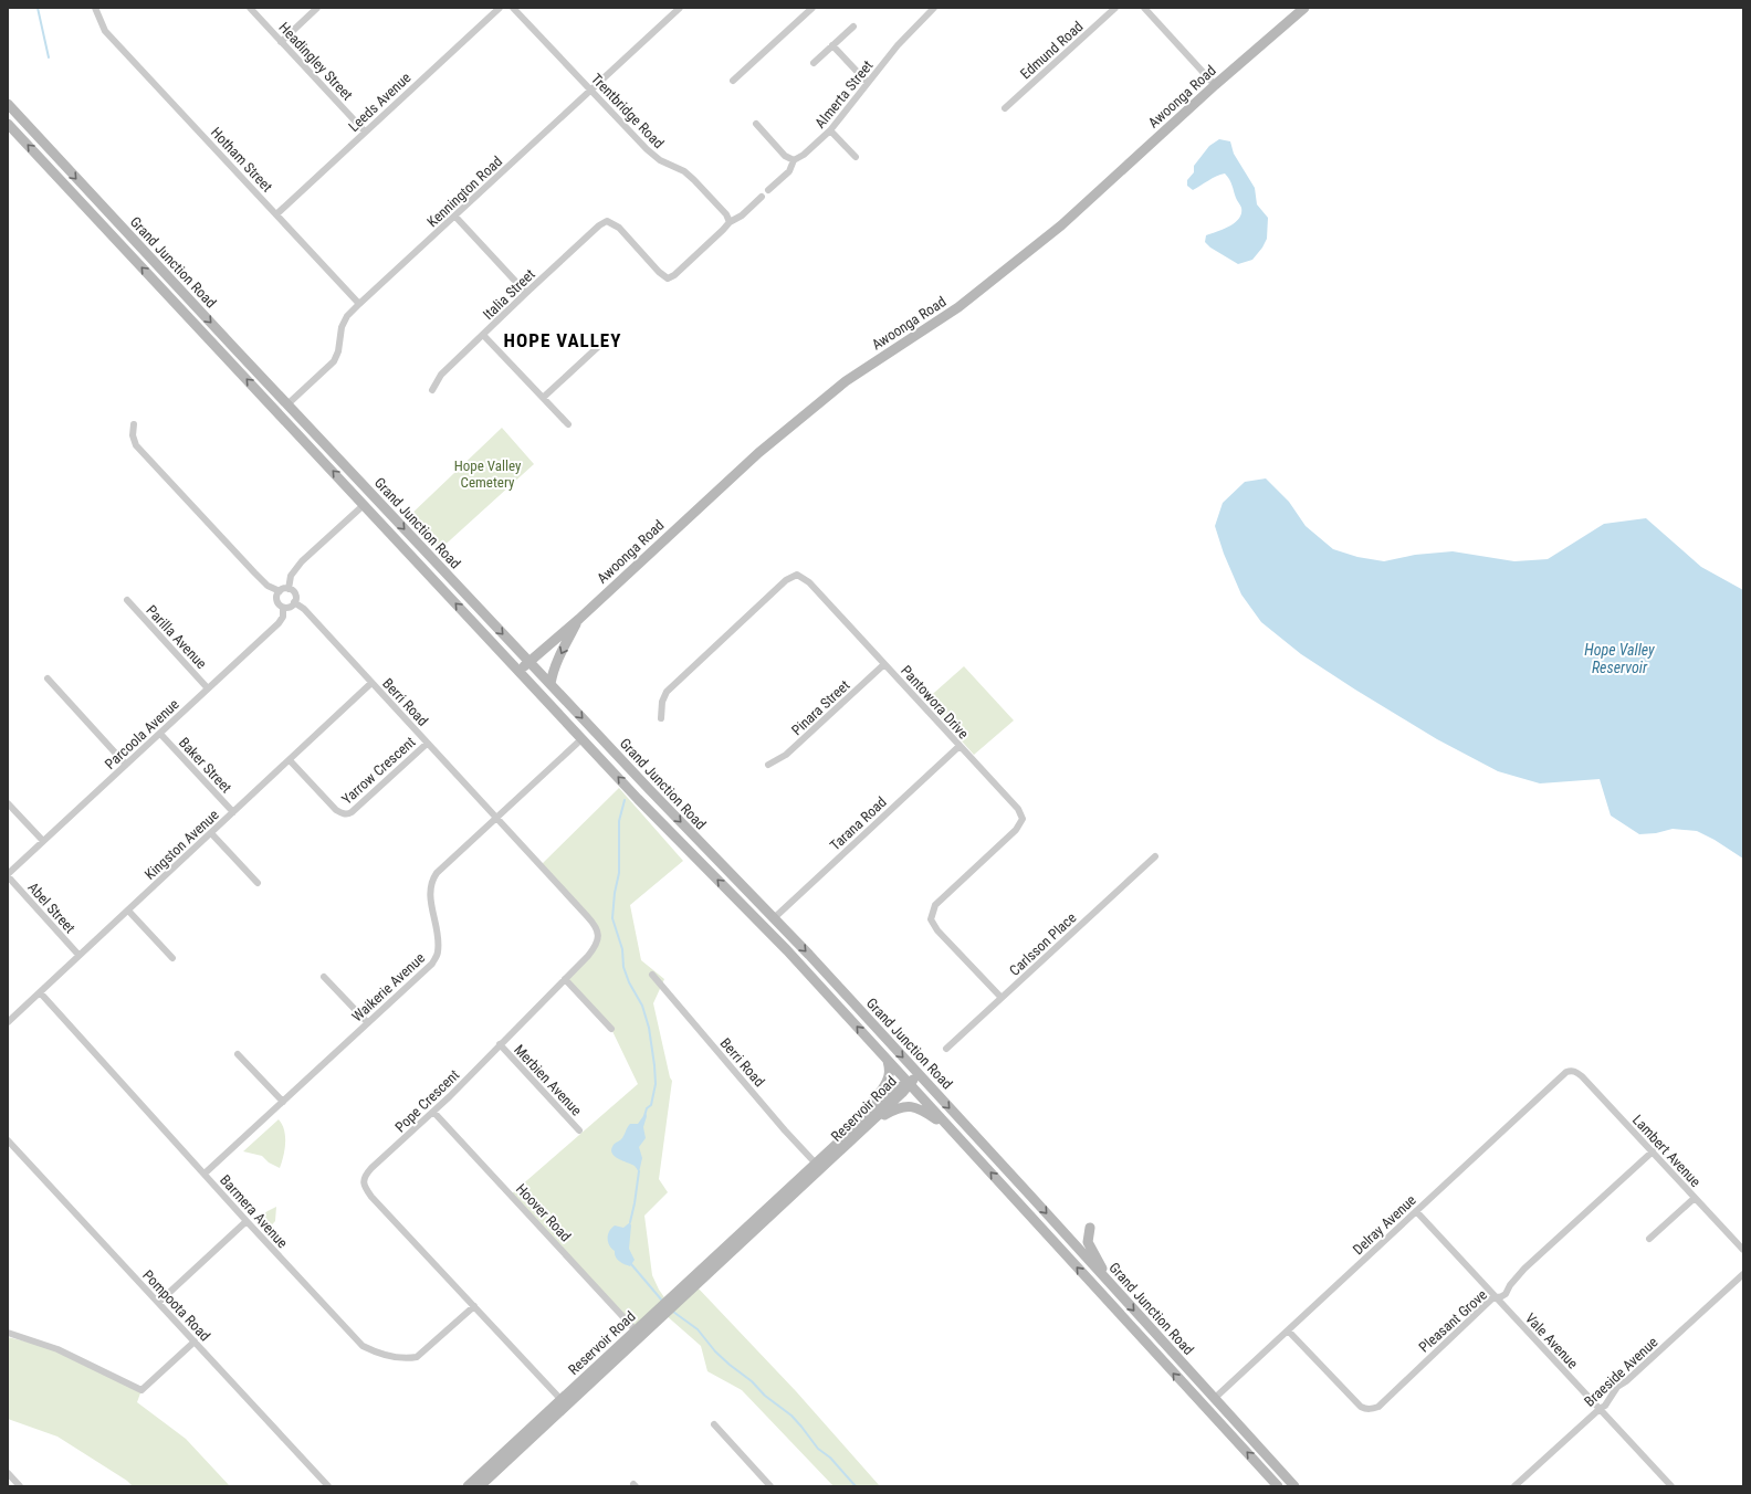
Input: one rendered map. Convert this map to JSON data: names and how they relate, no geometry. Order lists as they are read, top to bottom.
{
  "streets": {
    "main road": ["Awoonga Road", "Grand Junction Road", "Reservoir Road"],
    "street": [
      "Edmund Road",
      "Headingley Street",
      "Almerta Street",
      "Leeds Avenue",
      "Trentbridge Road",
      "Hotham Street",
      "Kennington Road",
      "Italia Street",
      "Parilla Avenue",
      "Berri Road",
      "Pantowora Drive",
      "Pinara Street",
      "Parcoola Avenue",
      "Baker Street",
      "Yarrow Crescent",
      "Tarana Road",
      "Kingston Avenue",
      "Abel Street",
      "Carlsson Place",
      "Waikerie Avenue",
      "Merbien Avenue",
      "Pope Crescent",
      "Lambert Avenue",
      "Barmera Avenue",
      "Hoover Road",
      "Delray Avenue",
      "Pompoota Road",
      "Pleasant Grove",
      "Vale Avenue",
      "Braeside Avenue"
    ]
  },
  "crossings": [
    ["Headingley Street", "Leeds Avenue"],
    ["Awoonga Road", "Grand Junction Road"],
    ["Leeds Avenue", "Hotham Street"],
    ["Trentbridge Road", "Kennington Road"],
    ["Trentbridge Road", "Italia Street"],
    ["Hotham Street", "Kennington Road"],
    ["Kennington Road", "Grand Junction Road"],
    ["Grand Junction Road", "Tarana Road"],
    ["Grand Junction Road", "Waikerie Avenue"],
    ["Grand Junction Road", "Reservoir Road"],
    ["Grand Junction Road", "Delray Avenue"],
    ["Parilla Avenue", "Parcoola Avenue"],
    ["Berri Road", "Parcoola Avenue"],
    ["Berri Road", "Yarrow Crescent"],
    ["Berri Road", "Kingston Avenue"],
    ["Berri Road", "Waikerie Avenue"],
    ["Berri Road", "Pope Crescent"],
    ["Berri Road", "Reservoir Road"],
    ["Pantowora Drive", "Pinara Street"],
    ["Pantowora Drive", "Tarana Road"],
    ["Pantowora Drive", "Carlsson Place"],
    ["Parcoola Avenue", "Baker Street"],
    ["Parcoola Avenue", "Abel Street"],
    ["Baker Street", "Kingston Avenue"],
    ["Yarrow Crescent", "Kingston Avenue"],
    ["Kingston Avenue", "Abel Street"],
    ["Kingston Avenue", "Barmera Avenue"],
    ["Waikerie Avenue", "Pope Crescent"],
    ["Waikerie Avenue", "Barmera Avenue"],
    ["Merbien Avenue", "Pope Crescent"],
    ["Pope Crescent", "Reservoir Road"],
    ["Pope Crescent", "Barmera Avenue"],
    ["Pope Crescent", "Hoover Road"],
    ["Reservoir Road", "Hoover Road"],
    ["Lambert Avenue", "Delray Avenue"],
    ["Lambert Avenue", "Pleasant Grove"],
    ["Delray Avenue", "Pleasant Grove"],
    ["Delray Avenue", "Vale Avenue"],
    ["Pleasant Grove", "Vale Avenue"],
    ["Vale Avenue", "Braeside Avenue"]
  ],
  "districts": ["HOPE VALLEY"],
  "water": ["Hope Valley Reservoir"],
  "parks": ["Hope Valley Cemetery"]
}
